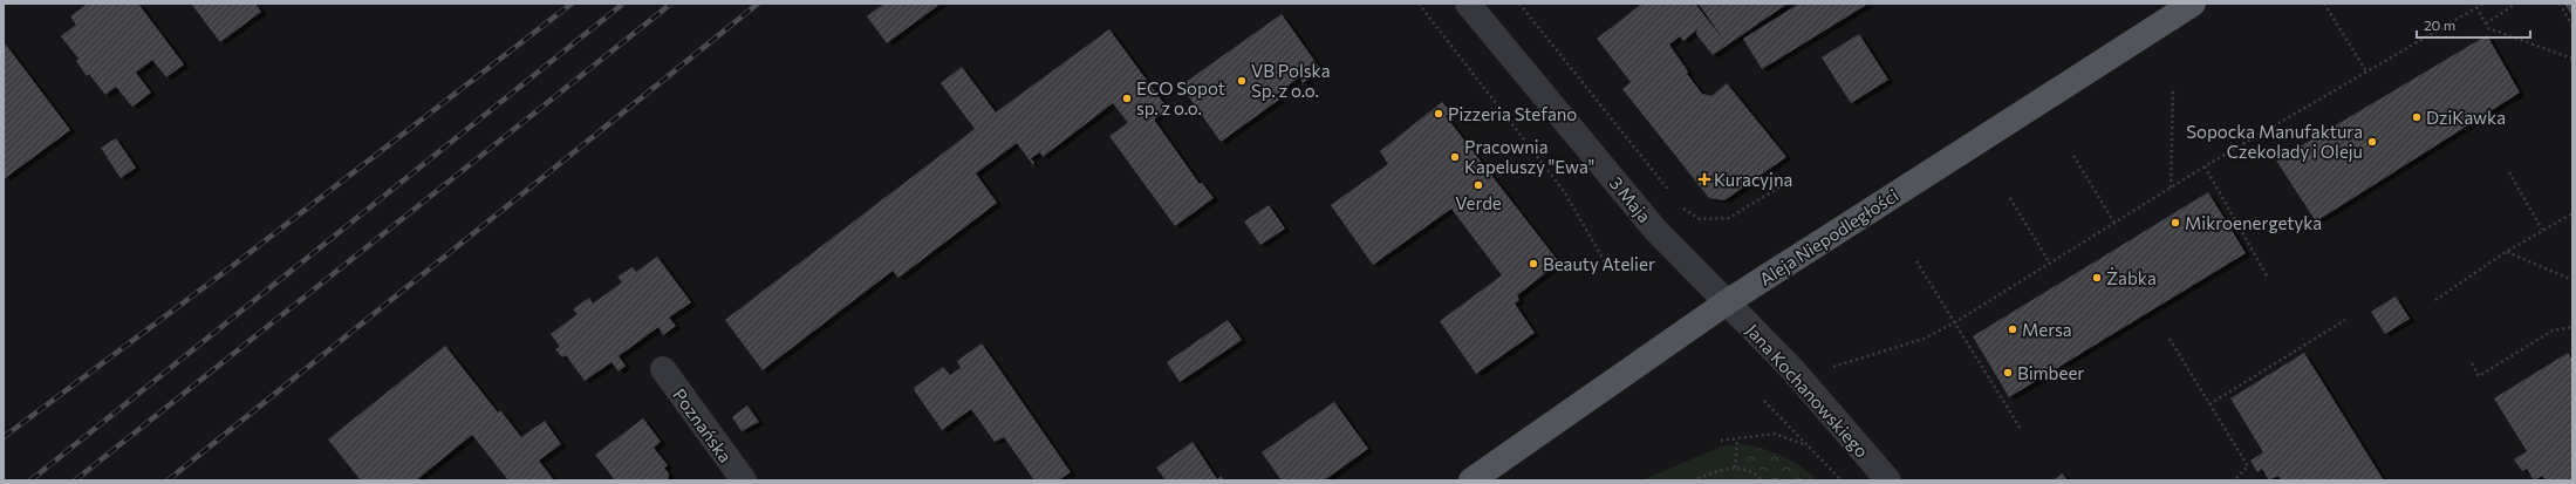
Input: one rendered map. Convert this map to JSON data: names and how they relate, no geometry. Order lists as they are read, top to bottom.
{
  "streets": {
    "main road": ["Aleja Niepodległości"],
    "street": ["3 Maja", "Jana Kochanowskiego", "Poznańska"]
  },
  "crossings": [
    ["3 Maja", "Aleja Niepodległości"],
    ["3 Maja", "Jana Kochanowskiego"],
    ["Aleja Niepodległości", "Jana Kochanowskiego"]
  ],
  "places": {
    "other": [
      "VB Polska Sp. z o.o.",
      "ECO Sopot sp. z o.o.",
      "Pizzeria Stefano",
      "DziKawka",
      "Sopocka Manufaktura Czekolady i Oleju",
      "Pracownia Kapeluszy \"Ewa\"",
      "Verde",
      "Mikroenergetyka",
      "Beauty Atelier",
      "Żabka",
      "Mersa",
      "Bimbeer"
    ],
    "health": ["Kuracyjna"]
  },
  "scale_bar": "20 m"
}
